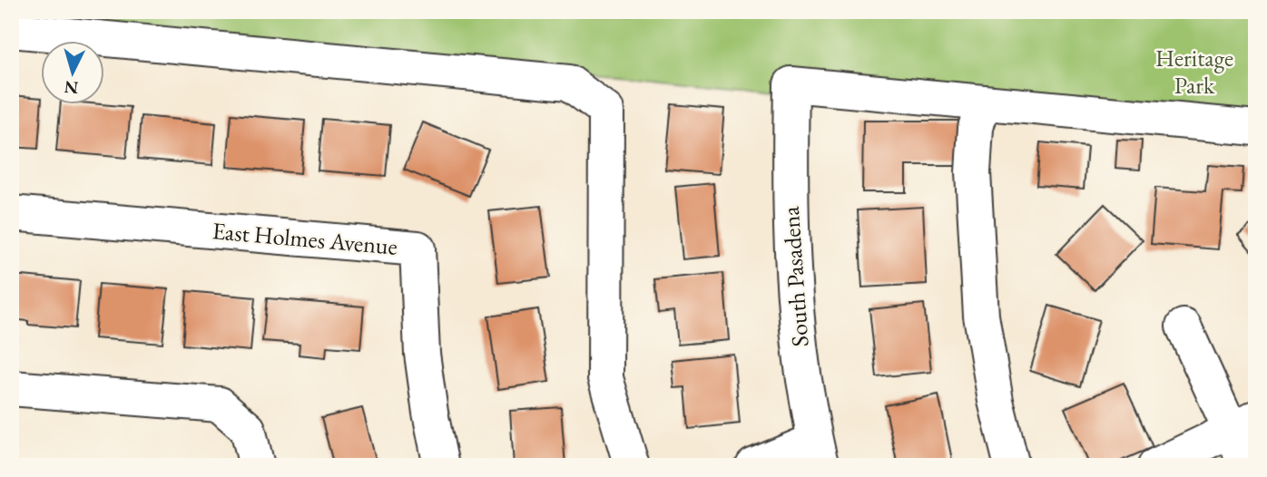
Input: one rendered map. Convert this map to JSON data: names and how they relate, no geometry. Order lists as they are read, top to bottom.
{
  "streets": {
    "street": ["East Holmes Avenue", "South Pasadena"]
  },
  "parks": ["Heritage Park"],
  "north": "bottom"
}
